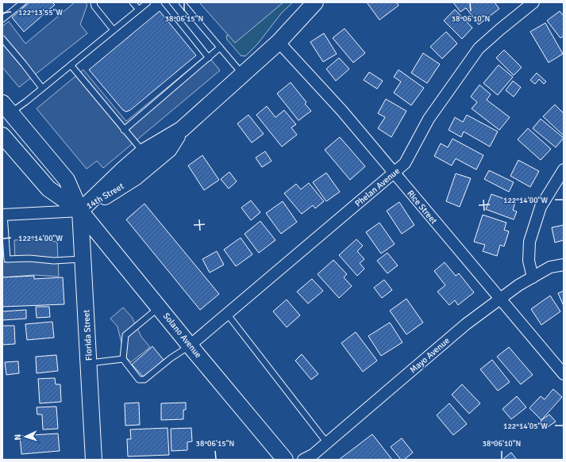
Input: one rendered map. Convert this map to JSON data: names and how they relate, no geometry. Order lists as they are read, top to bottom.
{
  "streets": {
    "street": [
      "Phelan Avenue",
      "14th Street",
      "Rice Street",
      "Florida Street",
      "Solano Avenue",
      "Mayo Avenue"
    ]
  },
  "crossings": [
    ["Phelan Avenue", "Rice Street"],
    ["Phelan Avenue", "Solano Avenue"],
    ["14th Street", "Rice Street"],
    ["14th Street", "Florida Street"],
    ["14th Street", "Solano Avenue"],
    ["Rice Street", "Mayo Avenue"],
    ["Florida Street", "Solano Avenue"]
  ],
  "north": "left",
  "coordinates": [
    "122°13'55\"W",
    "38°06'15\"N",
    "38°06'10\"N",
    "122°14'00\"W",
    "122°14'05\"W"
  ]
}
